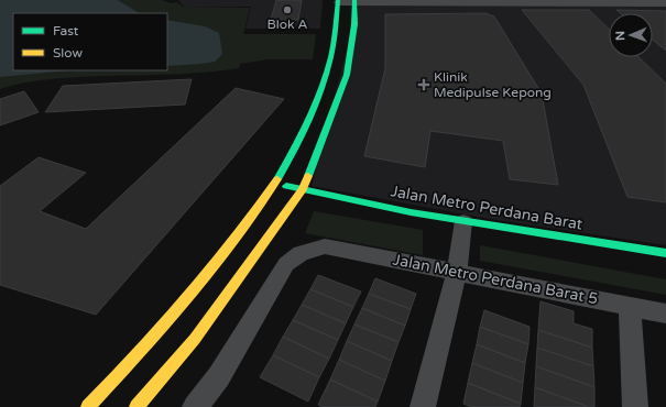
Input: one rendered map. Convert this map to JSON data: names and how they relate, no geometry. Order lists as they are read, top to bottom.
{
  "streets": {
    "street": ["Jalan Metro Perdana Barat", "Jalan Metro Perdana Barat 5"]
  },
  "places": {
    "other": ["Blok A"],
    "health": ["Klinik Medipulse Kepong"]
  },
  "legend": ["Fast", "Slow"],
  "north": "left"
}
